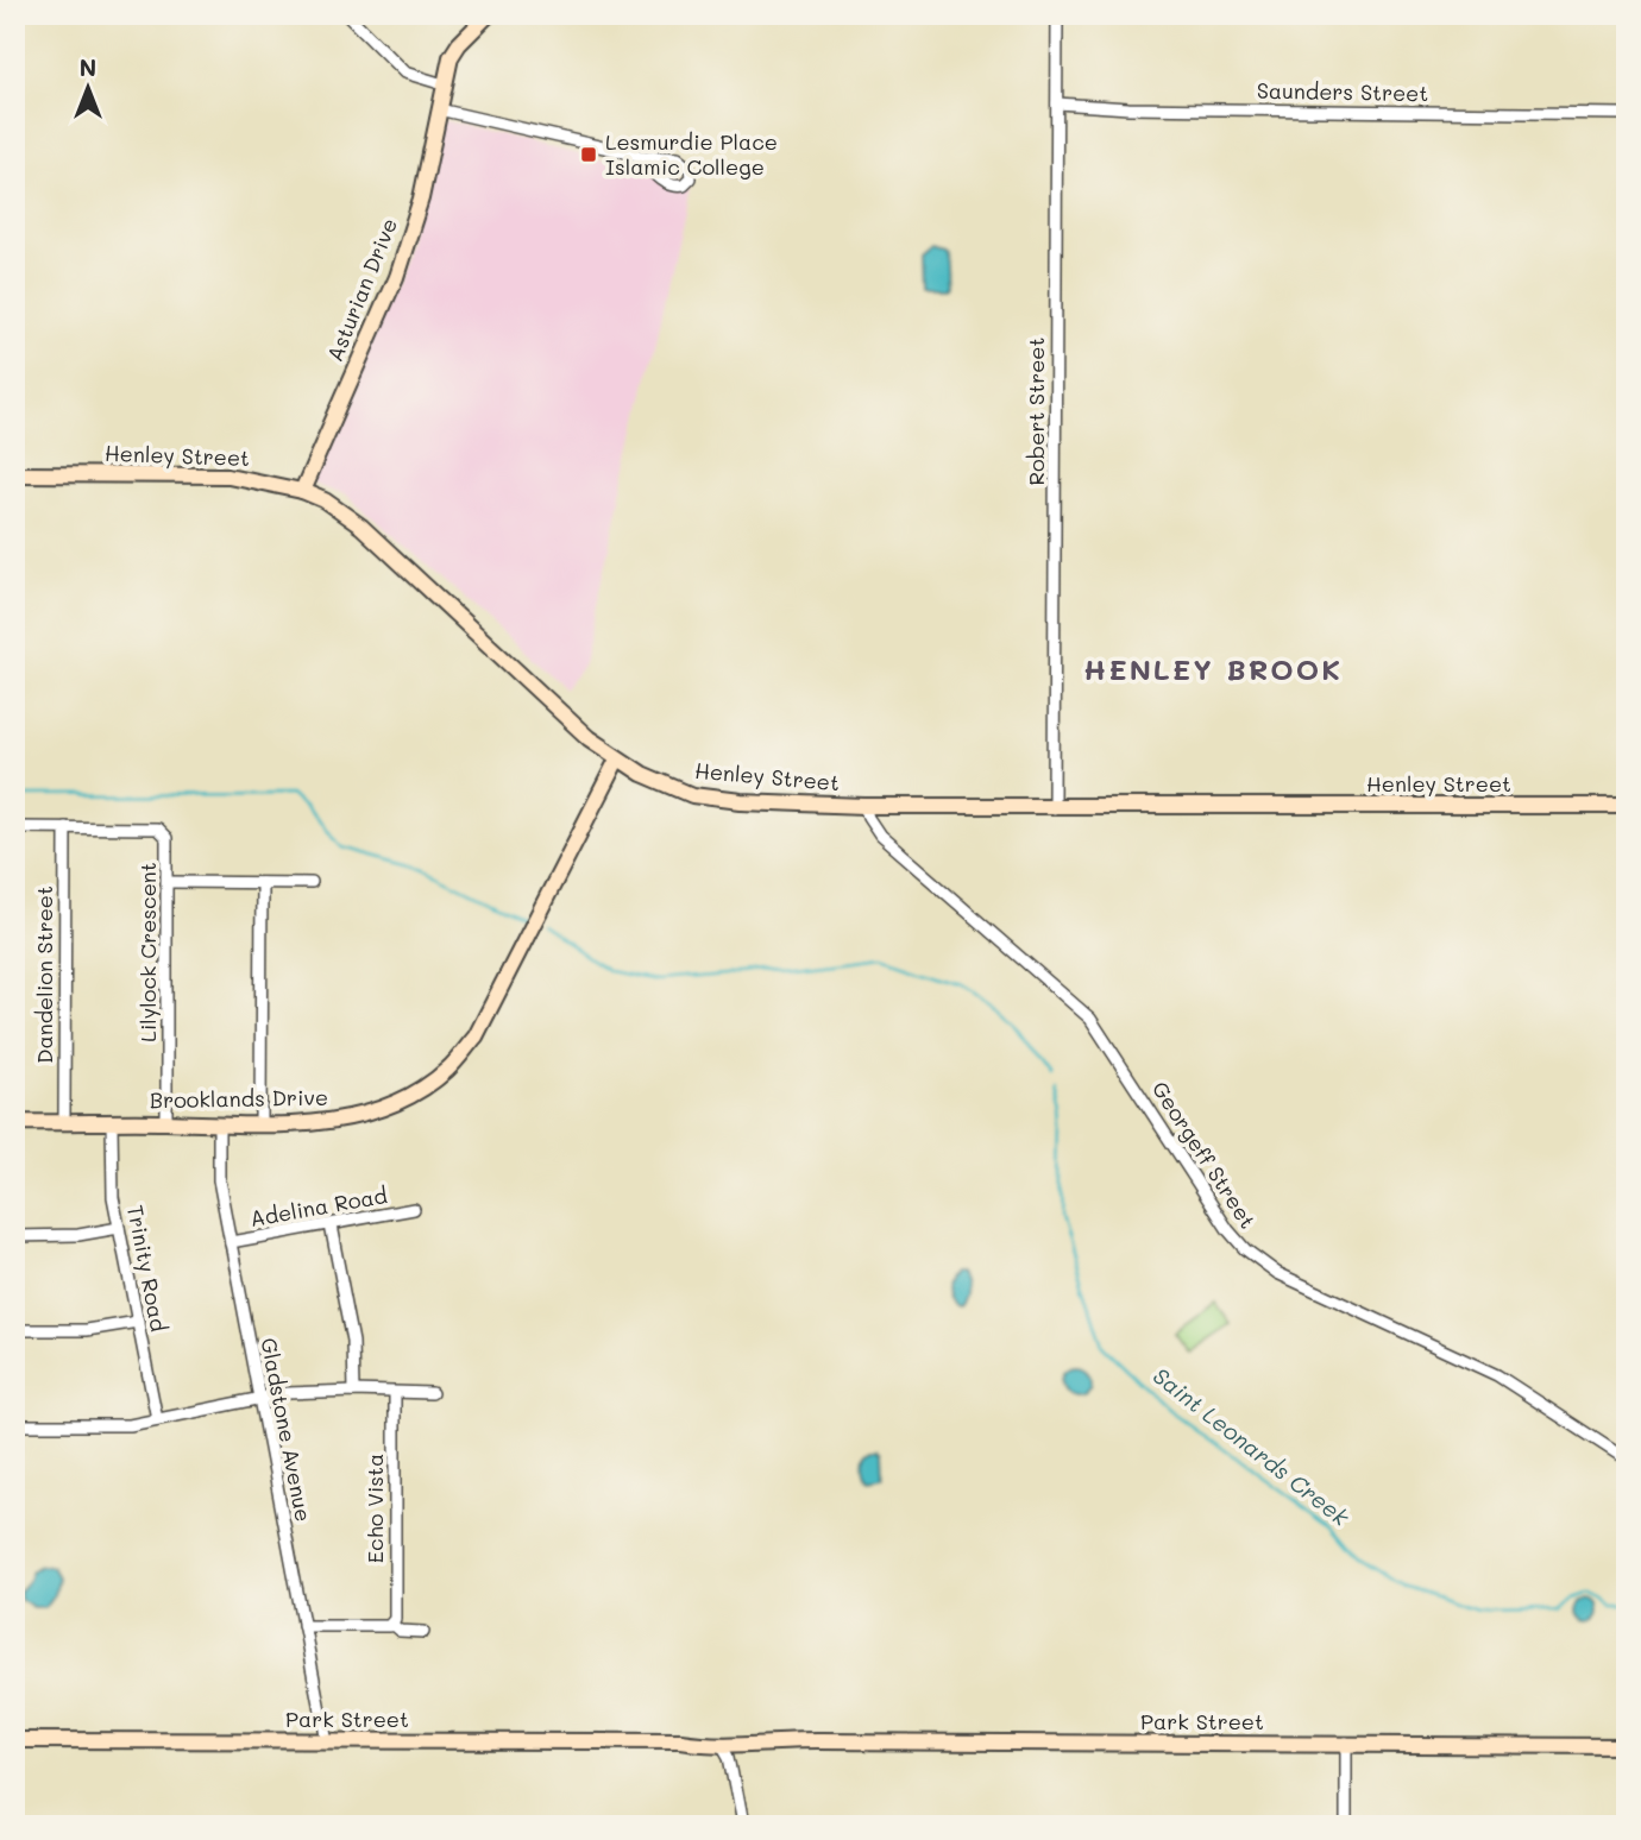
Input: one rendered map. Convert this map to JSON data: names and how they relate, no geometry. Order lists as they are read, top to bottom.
{
  "streets": {
    "street": [
      "Saunders Street",
      "Asturian Drive",
      "Robert Street",
      "Henley Street",
      "Lilylock Crescent",
      "Dandelion Street",
      "Brooklands Drive",
      "Georgeff Street",
      "Adelina Road",
      "Trinity Road",
      "Gladstone Avenue",
      "Echo Vista",
      "Park Street"
    ]
  },
  "crossings": [
    ["Saunders Street", "Robert Street"],
    ["Asturian Drive", "Henley Street"],
    ["Robert Street", "Henley Street"],
    ["Henley Street", "Brooklands Drive"],
    ["Henley Street", "Georgeff Street"],
    ["Lilylock Crescent", "Dandelion Street"],
    ["Lilylock Crescent", "Brooklands Drive"],
    ["Dandelion Street", "Brooklands Drive"],
    ["Brooklands Drive", "Trinity Road"],
    ["Brooklands Drive", "Gladstone Avenue"],
    ["Adelina Road", "Gladstone Avenue"],
    ["Gladstone Avenue", "Park Street"]
  ],
  "districts": ["HENLEY BROOK"],
  "water": ["Saint Leonards Creek"],
  "places": {
    "transit": ["Lesmurdie Place Islamic College"]
  },
  "north": "top"
}
